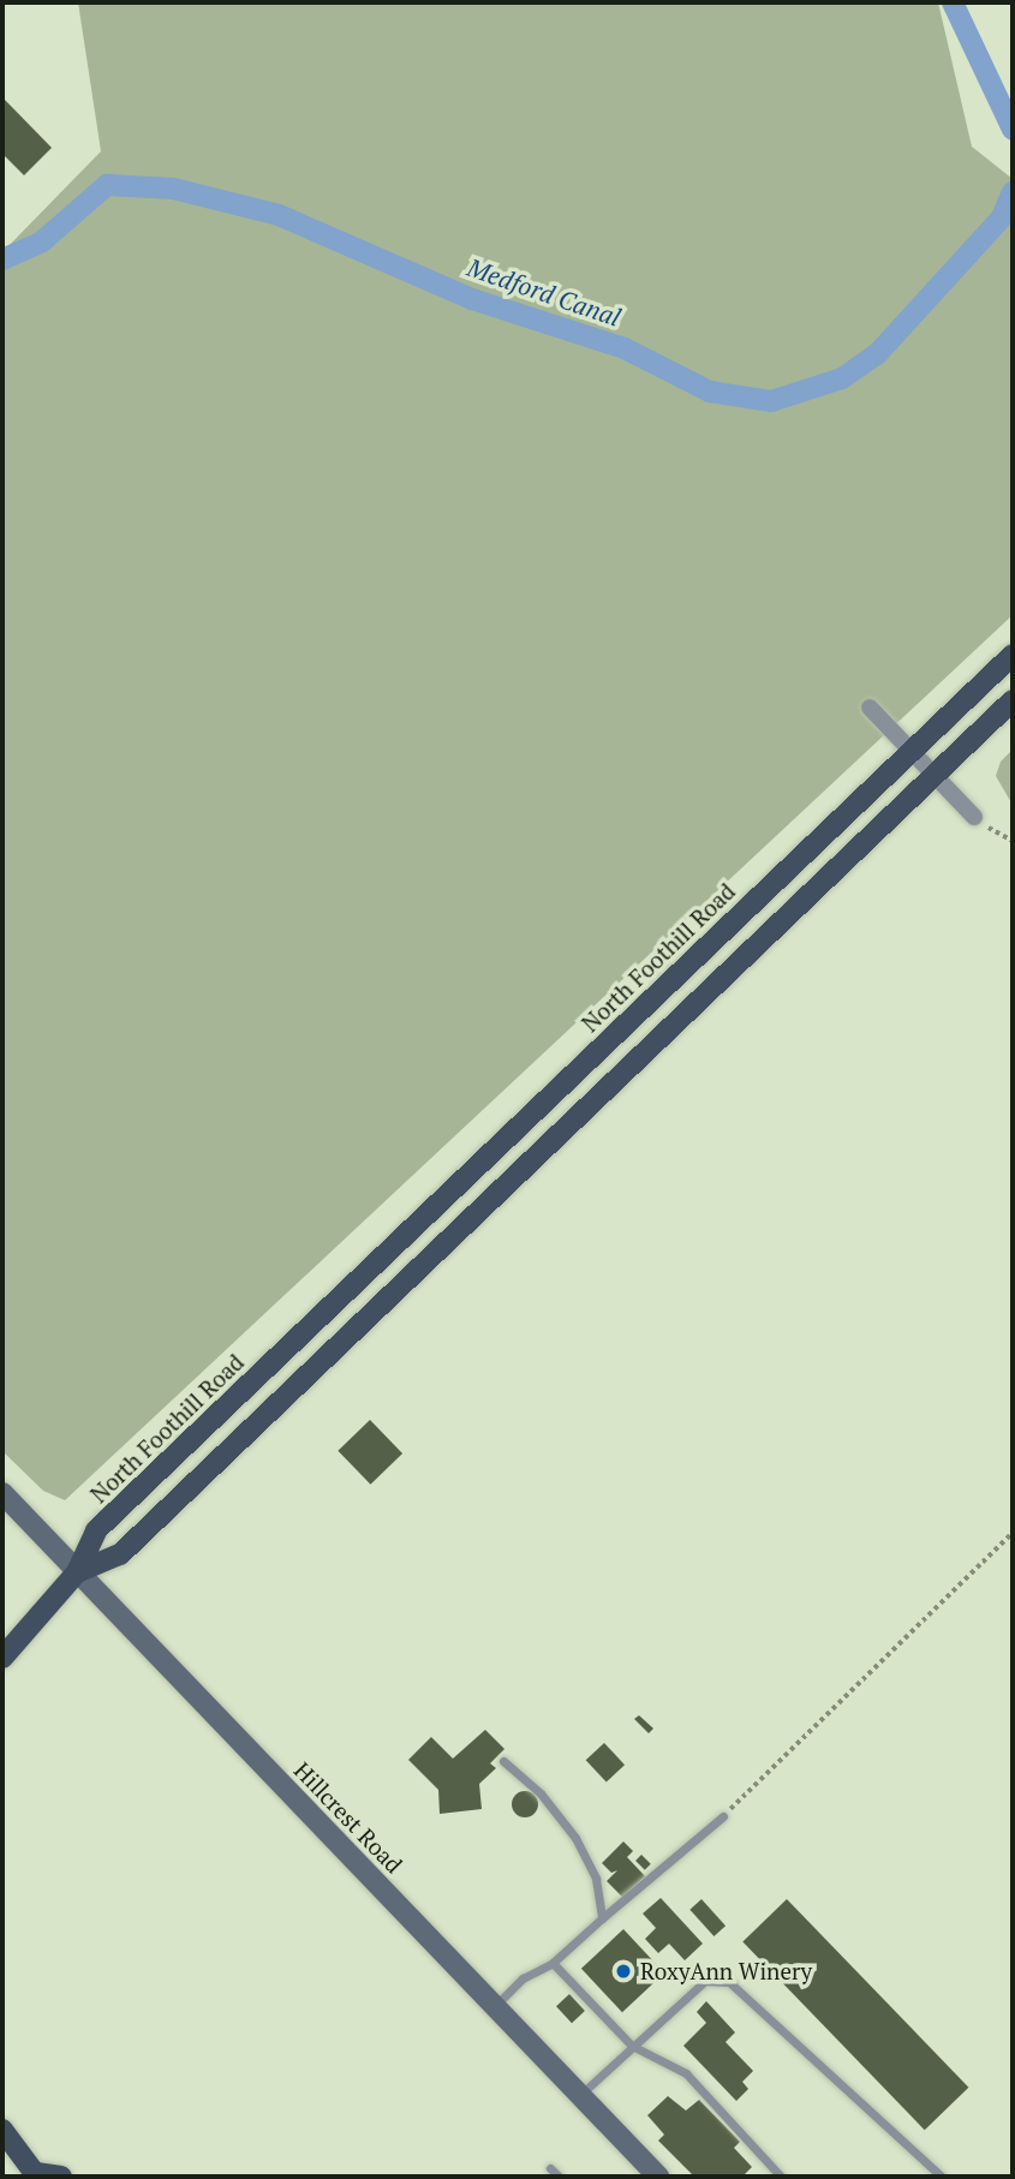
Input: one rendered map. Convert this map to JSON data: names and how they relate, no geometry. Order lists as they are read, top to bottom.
{
  "streets": {
    "main road": ["North Foothill Road"],
    "street": ["Hillcrest Road"]
  },
  "crossings": [
    ["North Foothill Road", "Hillcrest Road"]
  ],
  "water": ["Medford Canal"],
  "places": ["RoxyAnn Winery"]
}
